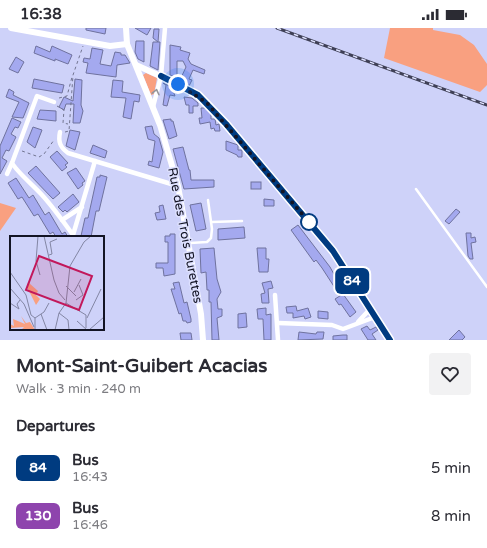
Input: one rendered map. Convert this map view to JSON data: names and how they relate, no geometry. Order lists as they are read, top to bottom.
{
  "streets": {
    "street": ["Rue des Trois Burettes"]
  },
  "lines": ["bus line 84"],
  "page": {
    "status": "16:38",
    "on_map": "84",
    "heading": [
      ["Mont-Saint-Guibert Acacias", "Walk · 3 min · 240 m"],
      "Departures"
    ],
    "list": [
      {
        "mark": "84",
        "name": "Bus",
        "note": "16:43",
        "value": "5 min"
      },
      {
        "mark": "130",
        "name": "Bus",
        "note": "16:46",
        "value": "8 min"
      }
    ]
  }
}
